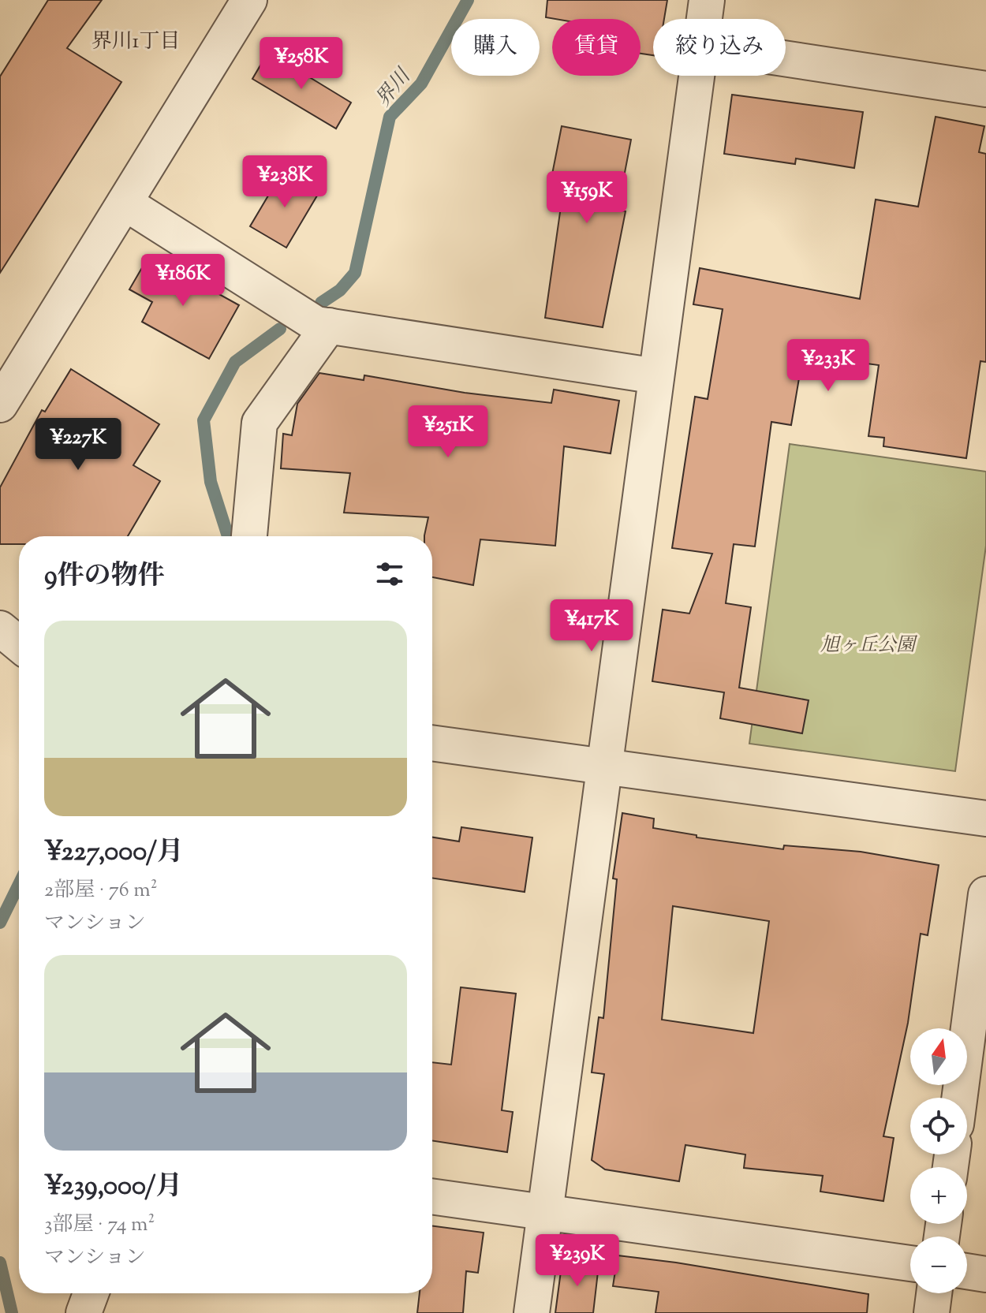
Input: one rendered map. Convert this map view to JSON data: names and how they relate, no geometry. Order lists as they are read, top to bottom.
{
  "districts": ["界川1丁目"],
  "water": ["界川"],
  "parks": ["旭ヶ丘公園"],
  "north": "top",
  "page": {
    "chip": ["購入", "賃貸", "絞り込み"],
    "price": [
      "¥258K",
      "¥238K",
      "¥159K",
      "¥186K",
      "¥233K",
      "¥251K",
      "¥227K",
      "¥417K",
      "¥239K"
    ],
    "heading": "9件の物件",
    "list": [
      {
        "name": "¥227,000/月",
        "note": "2部屋 · 76 m² · マンション"
      },
      {
        "name": "¥239,000/月",
        "note": "3部屋 · 74 m² · マンション"
      }
    ],
    "map_buttons": ["+", "−"]
  }
}
